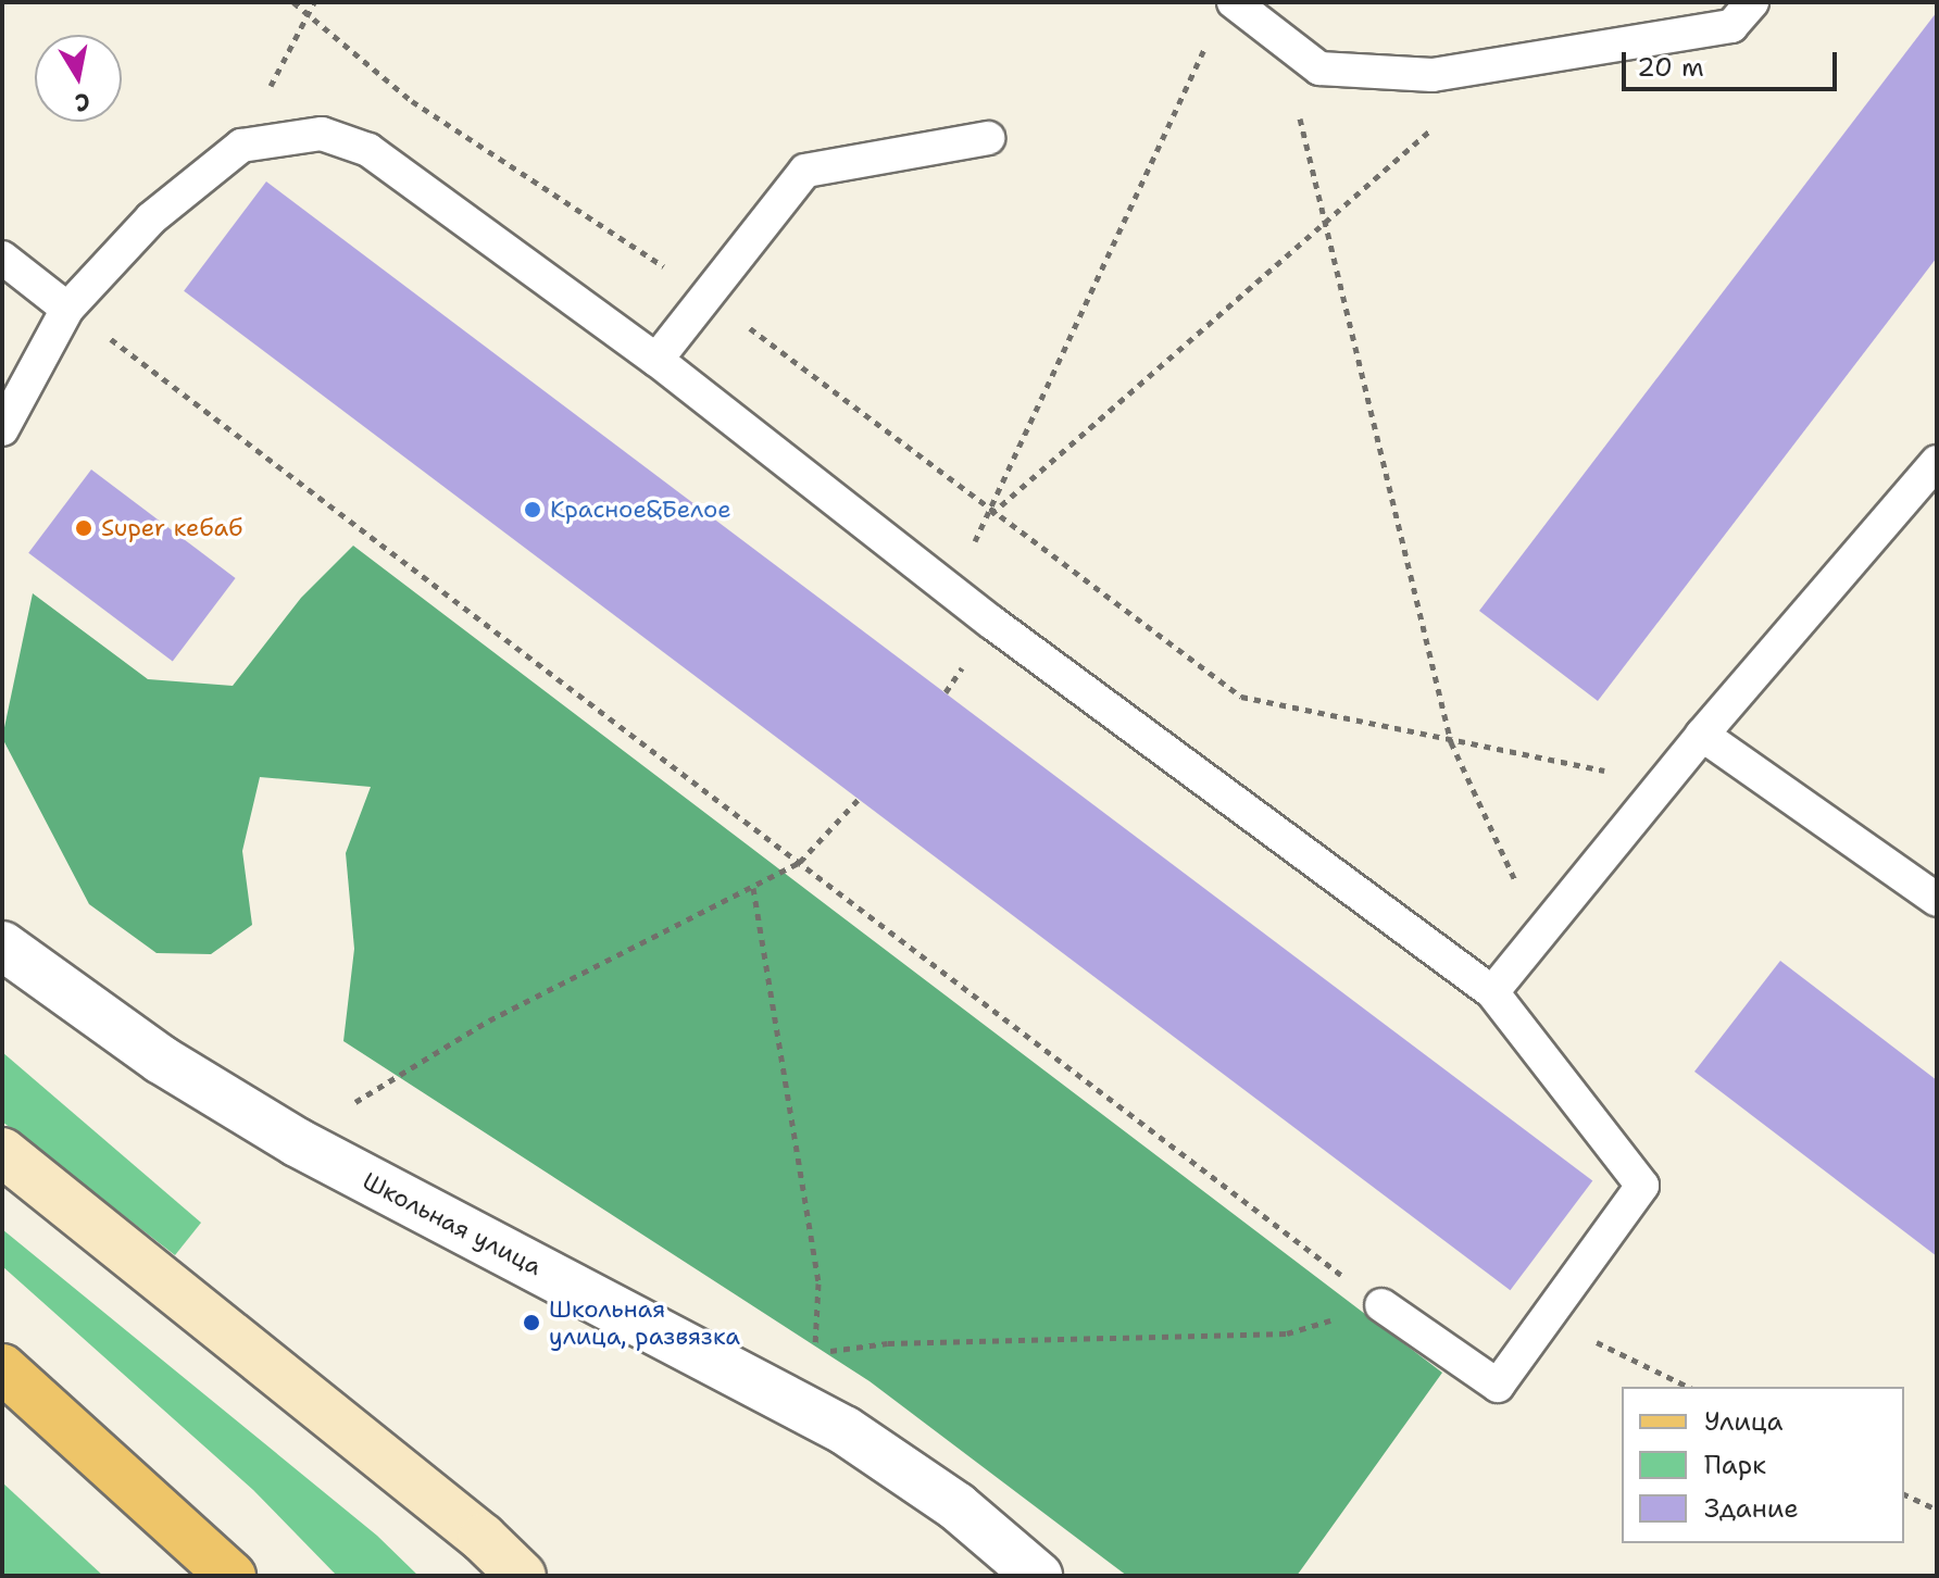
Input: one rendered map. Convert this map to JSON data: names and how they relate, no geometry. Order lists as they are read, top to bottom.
{
  "streets": {
    "street": ["Школьная улица"]
  },
  "places": ["Красное&Белое", "Super кебаб", "Школьная улица, развязка"],
  "legend": ["Улица", "Парк", "Здание"],
  "scale_bar": "20 m",
  "north": "bottom"
}
